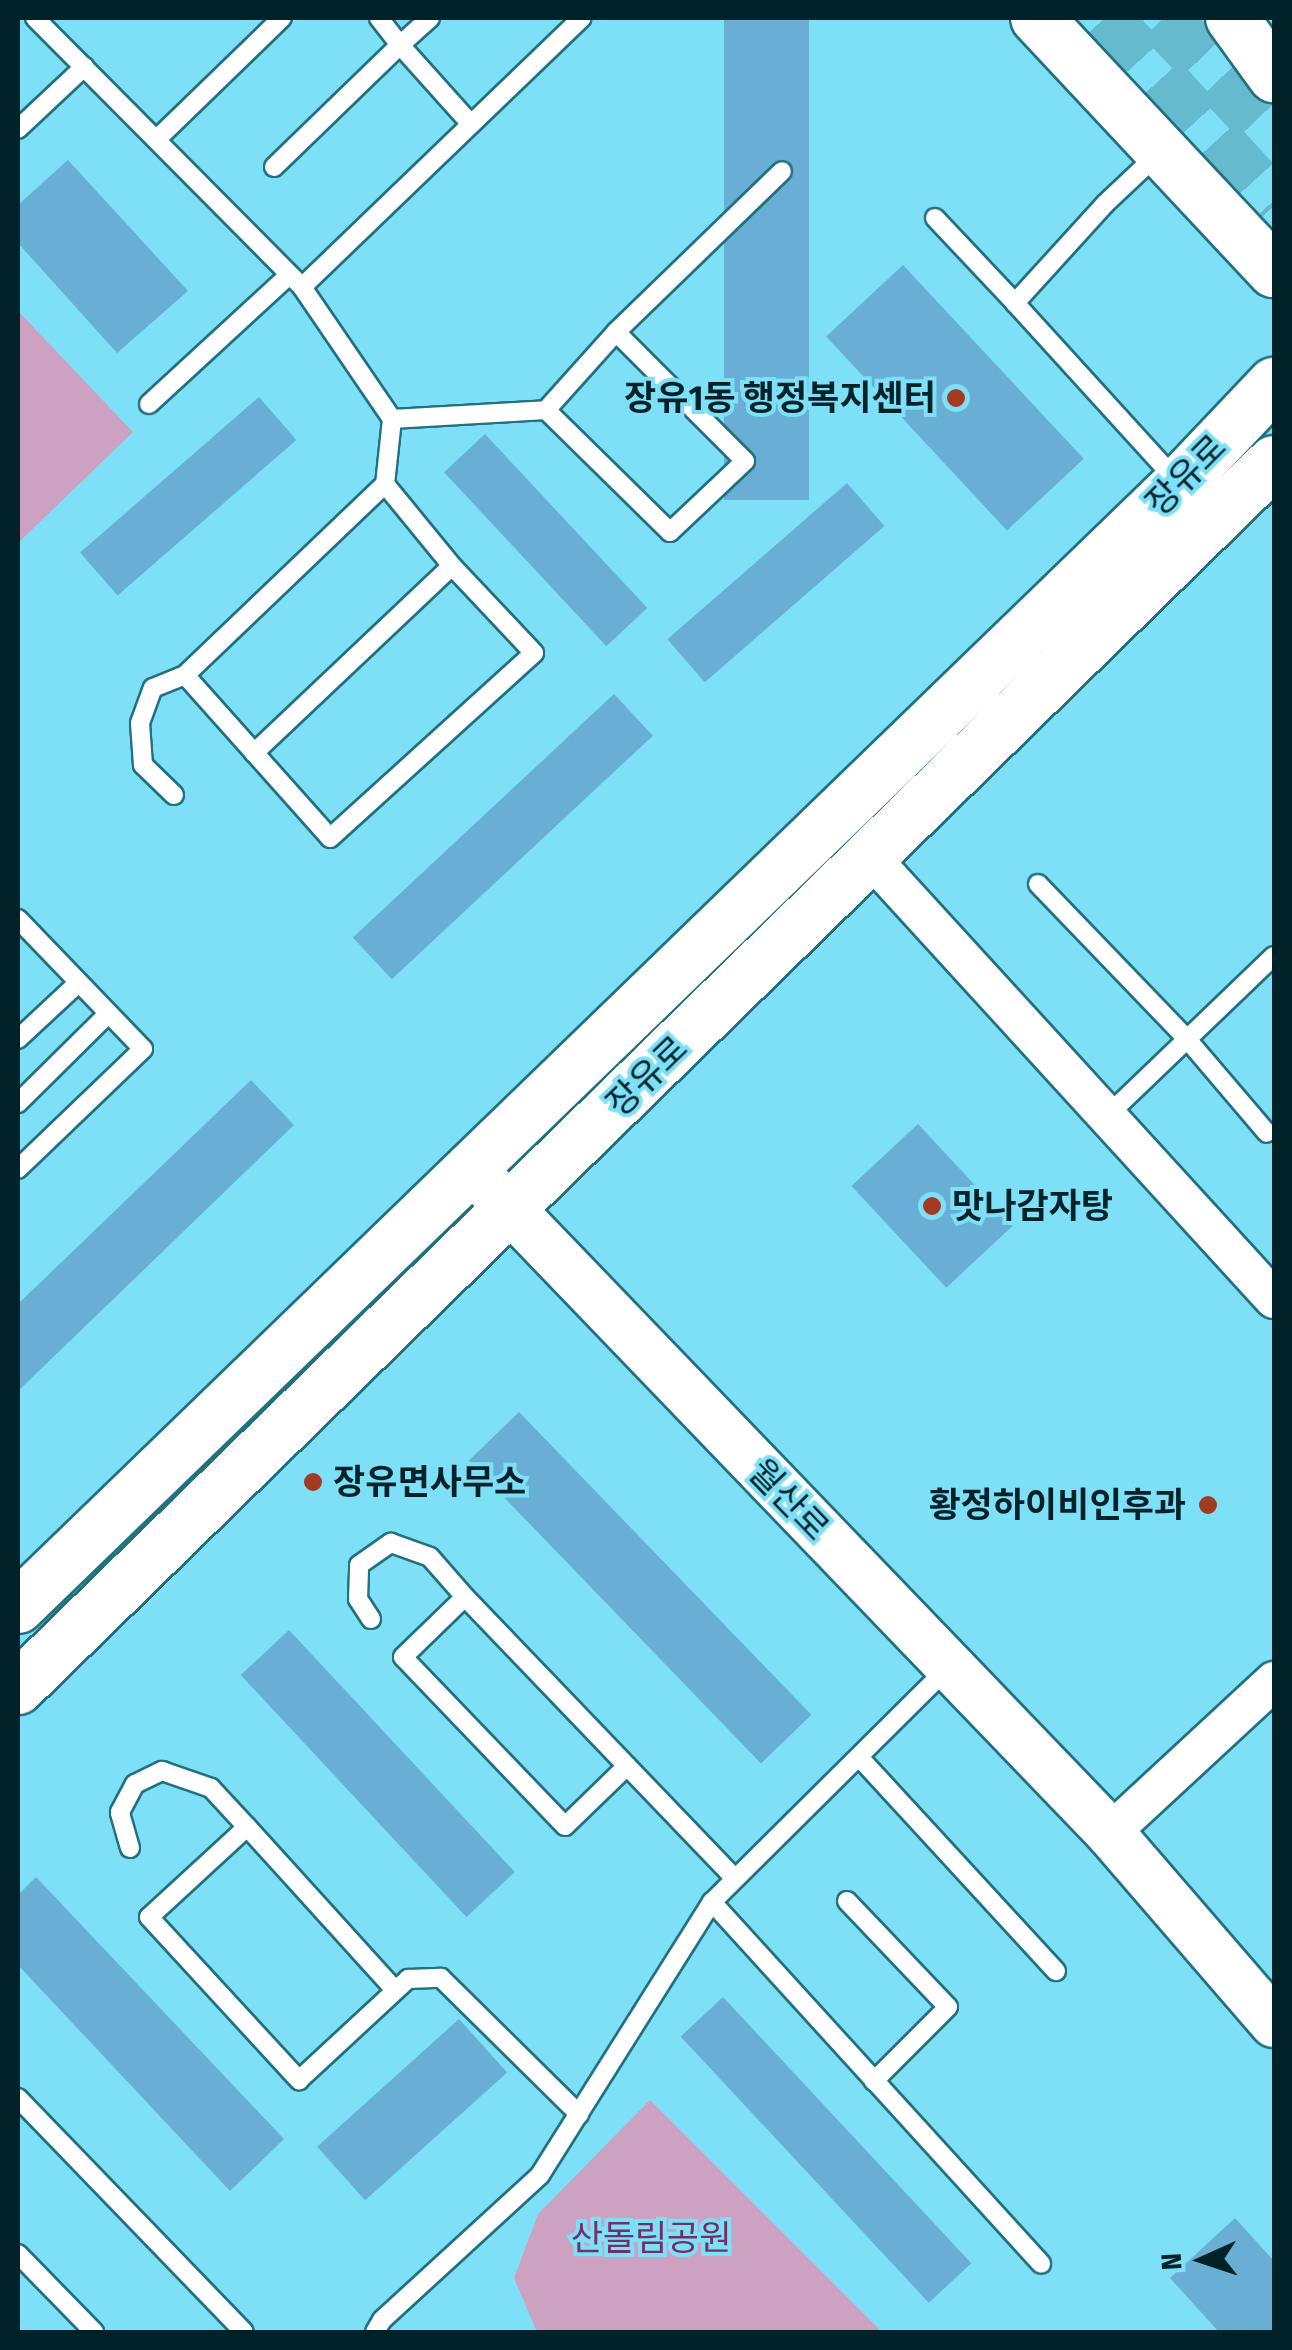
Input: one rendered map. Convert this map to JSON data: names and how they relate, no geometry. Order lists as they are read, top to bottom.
{
  "streets": {
    "main road": ["장유로"],
    "street": ["월산로"]
  },
  "crossings": [
    ["장유로", "월산로"]
  ],
  "parks": ["산돌림공원"],
  "places": [
    "장유1동 행정복지센터",
    "맛나감자탕",
    "장유면사무소",
    "황정하이비인후과"
  ],
  "north": "left"
}
